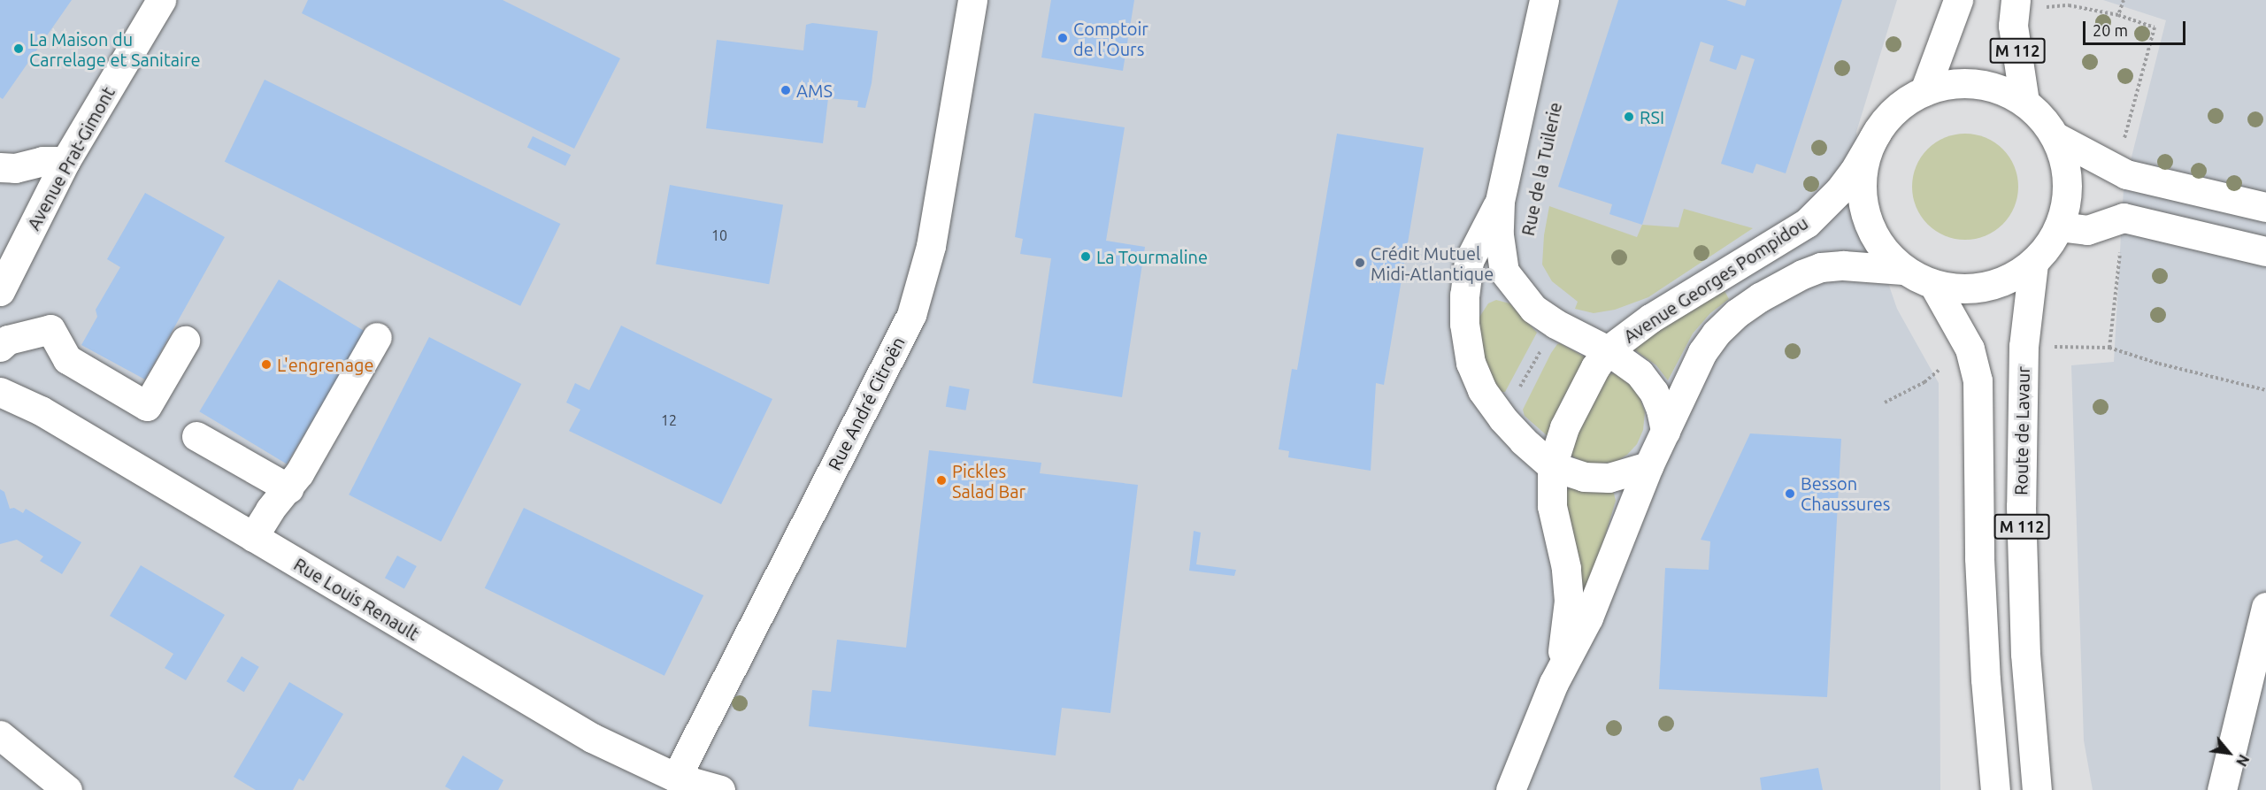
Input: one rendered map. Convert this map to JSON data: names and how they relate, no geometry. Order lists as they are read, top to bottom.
{
  "streets": {
    "main road": [
      "M 112",
      "Avenue Prat-Gimont",
      "Rue de la Tuilerie",
      "Avenue Georges Pompidou",
      "Rue André Citroën",
      "Route de Lavaur",
      "Rue Louis Renault"
    ]
  },
  "crossings": [
    ["Rue de la Tuilerie", "Avenue Georges Pompidou"],
    ["Rue André Citroën", "Rue Louis Renault"]
  ],
  "places": [
    "Comptoir de l'Ours",
    "La Maison du Carrelage et Sanitaire",
    "AMS",
    "RSI",
    "La Tourmaline",
    "Crédit Mutuel Midi-Atlantique",
    "L'engrenage",
    "Pickles Salad Bar",
    "Besson Chaussures"
  ],
  "house_numbers": ["10", "12"],
  "scale_bar": "20 m",
  "north": "bottom right"
}
